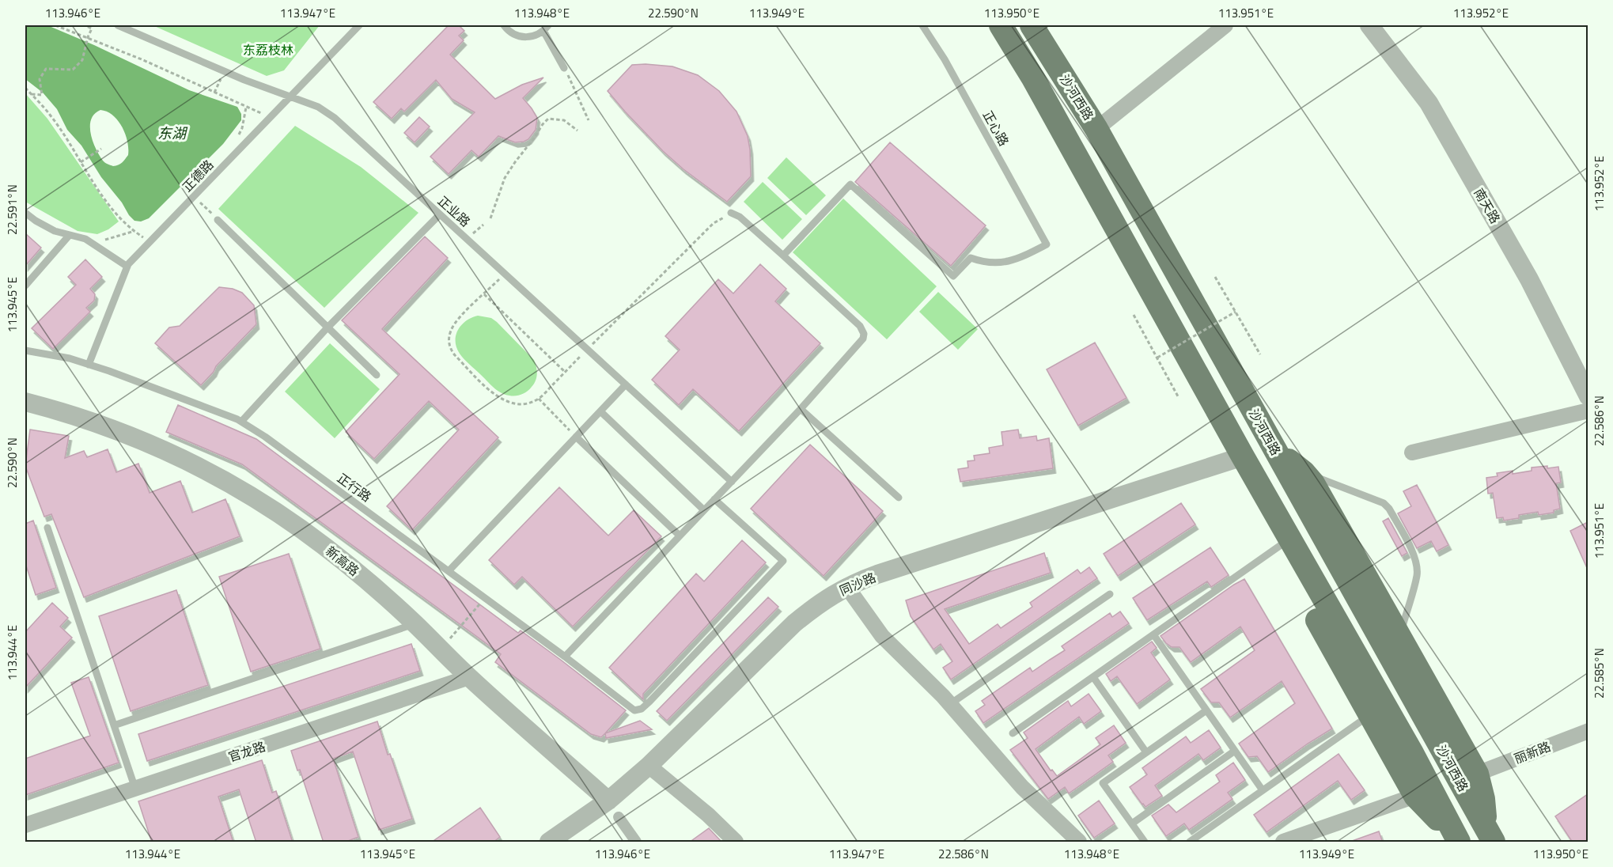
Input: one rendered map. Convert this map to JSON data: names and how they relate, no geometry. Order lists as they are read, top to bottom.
{
  "streets": {
    "main road": ["沙河西路"],
    "street": [
      "南天路",
      "新高路",
      "同沙路",
      "官龙路",
      "丽新路"
    ],
    "lane": [
      "正心路",
      "正德路",
      "正业路",
      "正行路"
    ]
  },
  "crossings": [
    ["正德路", "正业路"],
    ["正德路", "正行路"],
    ["新高路", "同沙路"],
    ["新高路", "官龙路"]
  ],
  "water": ["东湖"],
  "parks": ["东荔枝林"],
  "coordinates": [
    "113.946°E",
    "113.947°E",
    "113.948°E",
    "22.590°N",
    "113.949°E",
    "113.950°E",
    "113.951°E",
    "113.952°E",
    "22.591°N",
    "113.945°E",
    "22.586°N",
    "113.944°E",
    "22.585°N"
  ]
}
